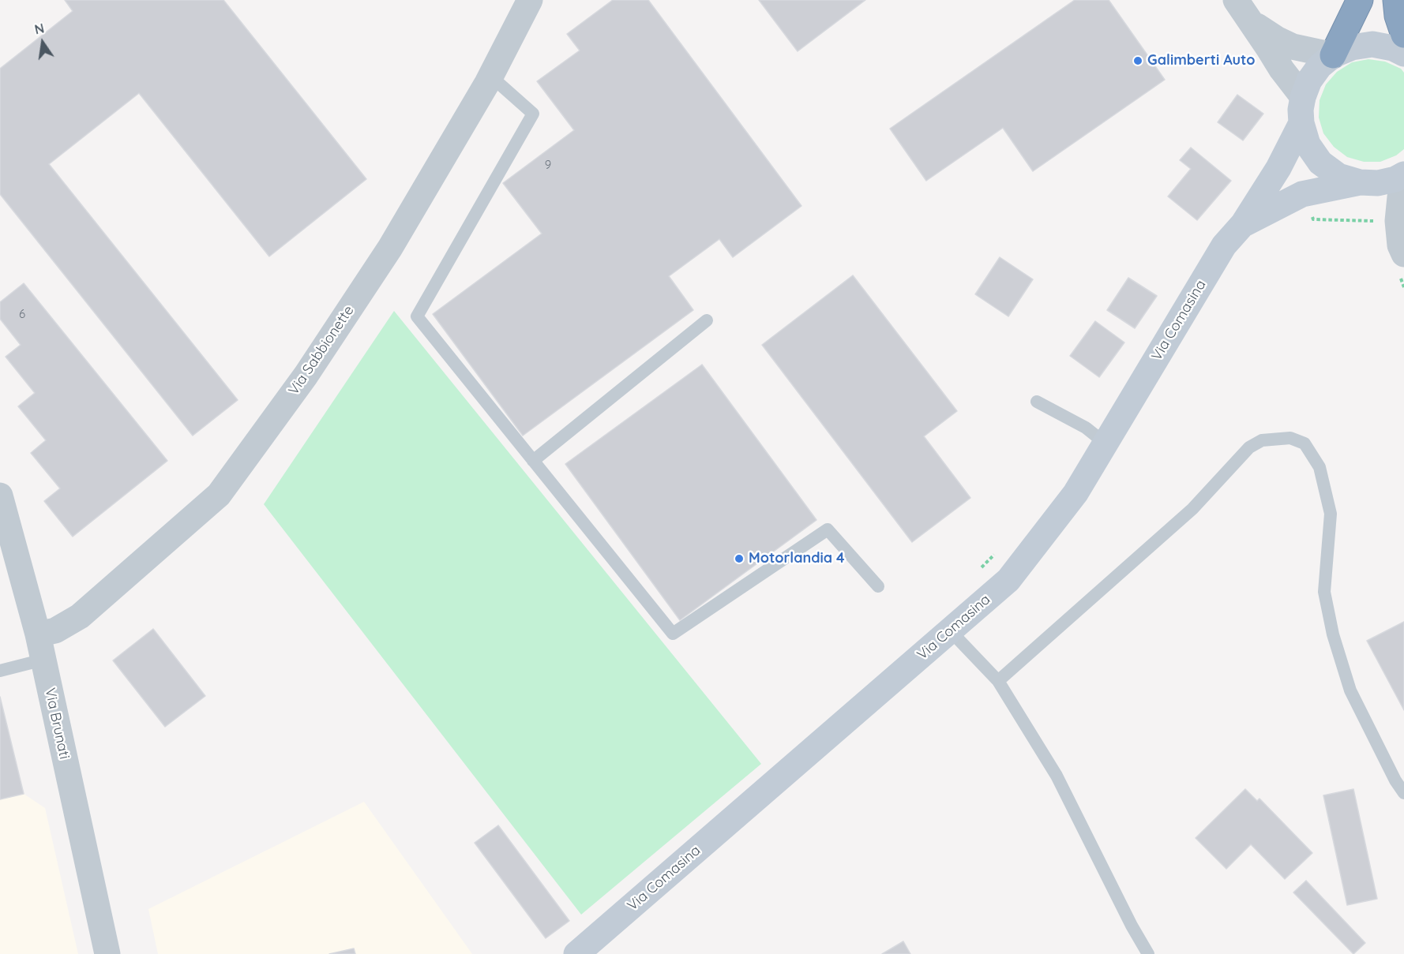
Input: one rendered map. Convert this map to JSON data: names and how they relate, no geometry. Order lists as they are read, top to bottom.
{
  "streets": {
    "main road": ["Via Comasina"],
    "street": ["Via Sabbionette", "Via Brunati"]
  },
  "crossings": [
    ["Via Sabbionette", "Via Brunati"]
  ],
  "places": ["Galimberti Auto", "Motorlandia 4"],
  "house_numbers": ["9", "6"],
  "north": "top"
}
